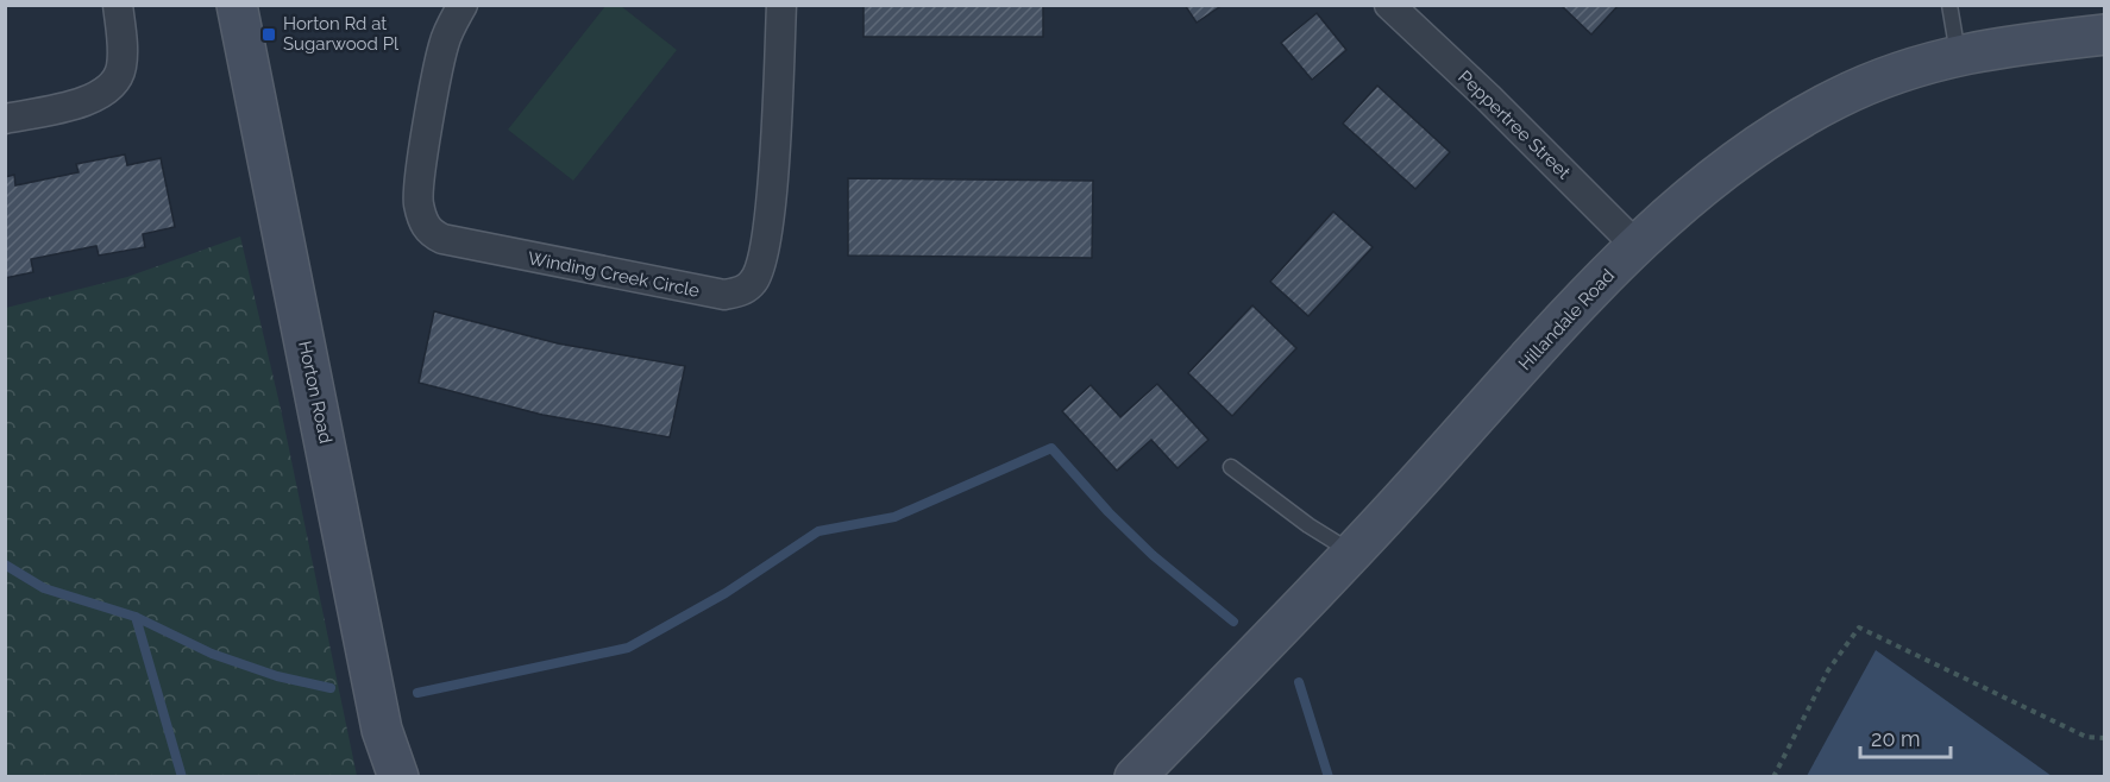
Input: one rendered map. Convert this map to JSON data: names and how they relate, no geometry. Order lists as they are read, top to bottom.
{
  "streets": {
    "street": [
      "Peppertree Street",
      "Winding Creek Circle",
      "Hillandale Road",
      "Horton Road"
    ]
  },
  "crossings": [
    ["Peppertree Street", "Hillandale Road"]
  ],
  "places": {
    "transit": ["Horton Rd at Sugarwood Pl"]
  },
  "scale_bar": "20 m"
}
